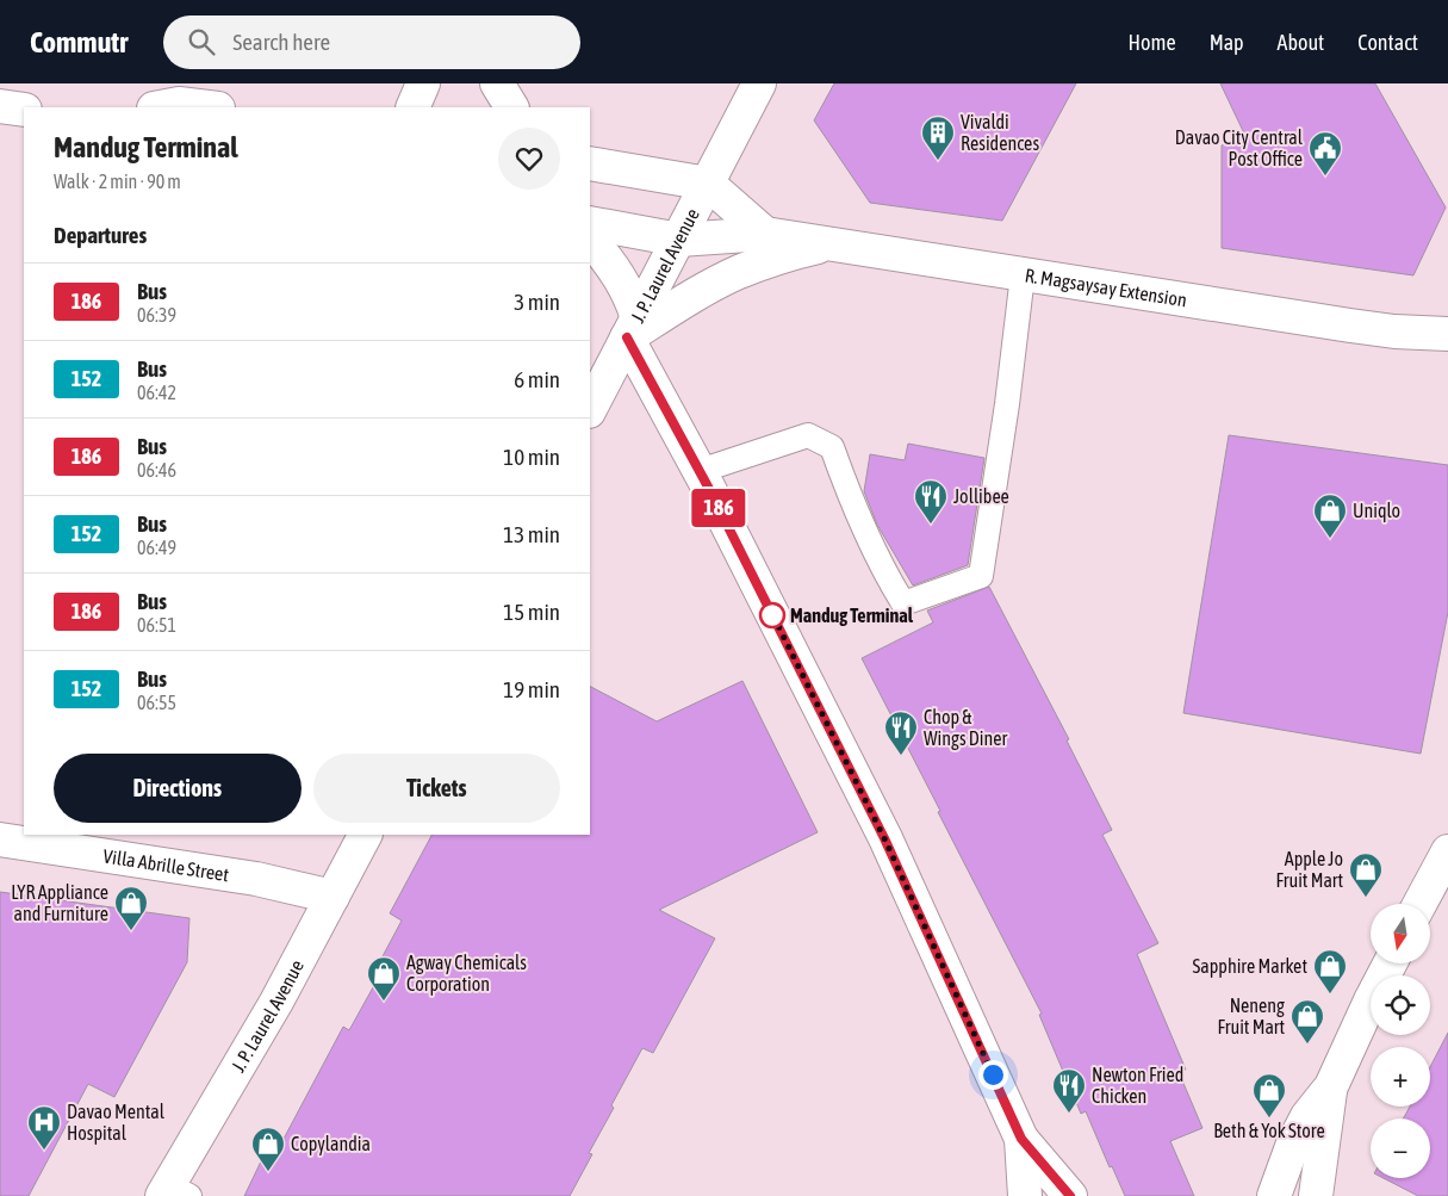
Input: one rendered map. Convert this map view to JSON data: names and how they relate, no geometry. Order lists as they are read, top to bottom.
{
  "streets": {
    "main road": ["J. P. Laurel Avenue", "R. Magsaysay Extension", "Villa Abrille Street"]
  },
  "crossings": [
    ["J. P. Laurel Avenue", "R. Magsaysay Extension"],
    ["J. P. Laurel Avenue", "Villa Abrille Street"]
  ],
  "places": {
    "building": ["Vivaldi Residences"],
    "public building": ["Davao City Central Post Office"],
    "restaurant": ["Jollibee", "Chop & Wings Diner", "Newton Fried Chicken"],
    "shop": [
      "Uniqlo",
      "Apple Jo Fruit Mart",
      "LYR Appliance and Furniture",
      "Sapphire Market",
      "Agway Chemicals Corporation",
      "Neneng Fruit Mart",
      "Beth & Yok Store",
      "Copylandia"
    ],
    "other": ["Mandug Terminal"],
    "hospital": ["Davao Mental Hospital"]
  },
  "lines": ["bus line 186"],
  "north": "bottom",
  "page": {
    "header": "Commutr",
    "search": "Search here",
    "nav": [
      "Home",
      "Map",
      "About",
      "Contact"
    ],
    "on_map": "186",
    "heading": [
      ["Mandug Terminal", "Walk · 2 min · 90 m"],
      "Departures"
    ],
    "list": [
      {
        "mark": "186",
        "name": "Bus",
        "note": "06:39",
        "value": "3 min"
      },
      {
        "mark": "152",
        "name": "Bus",
        "note": "06:42",
        "value": "6 min"
      },
      {
        "mark": "186",
        "name": "Bus",
        "note": "06:46",
        "value": "10 min"
      },
      {
        "mark": "152",
        "name": "Bus",
        "note": "06:49",
        "value": "13 min"
      },
      {
        "mark": "186",
        "name": "Bus",
        "note": "06:51",
        "value": "15 min"
      },
      {
        "mark": "152",
        "name": "Bus",
        "note": "06:55",
        "value": "19 min"
      }
    ],
    "buttons": ["Directions", "Tickets"],
    "map_buttons": ["+", "−"]
  }
}
